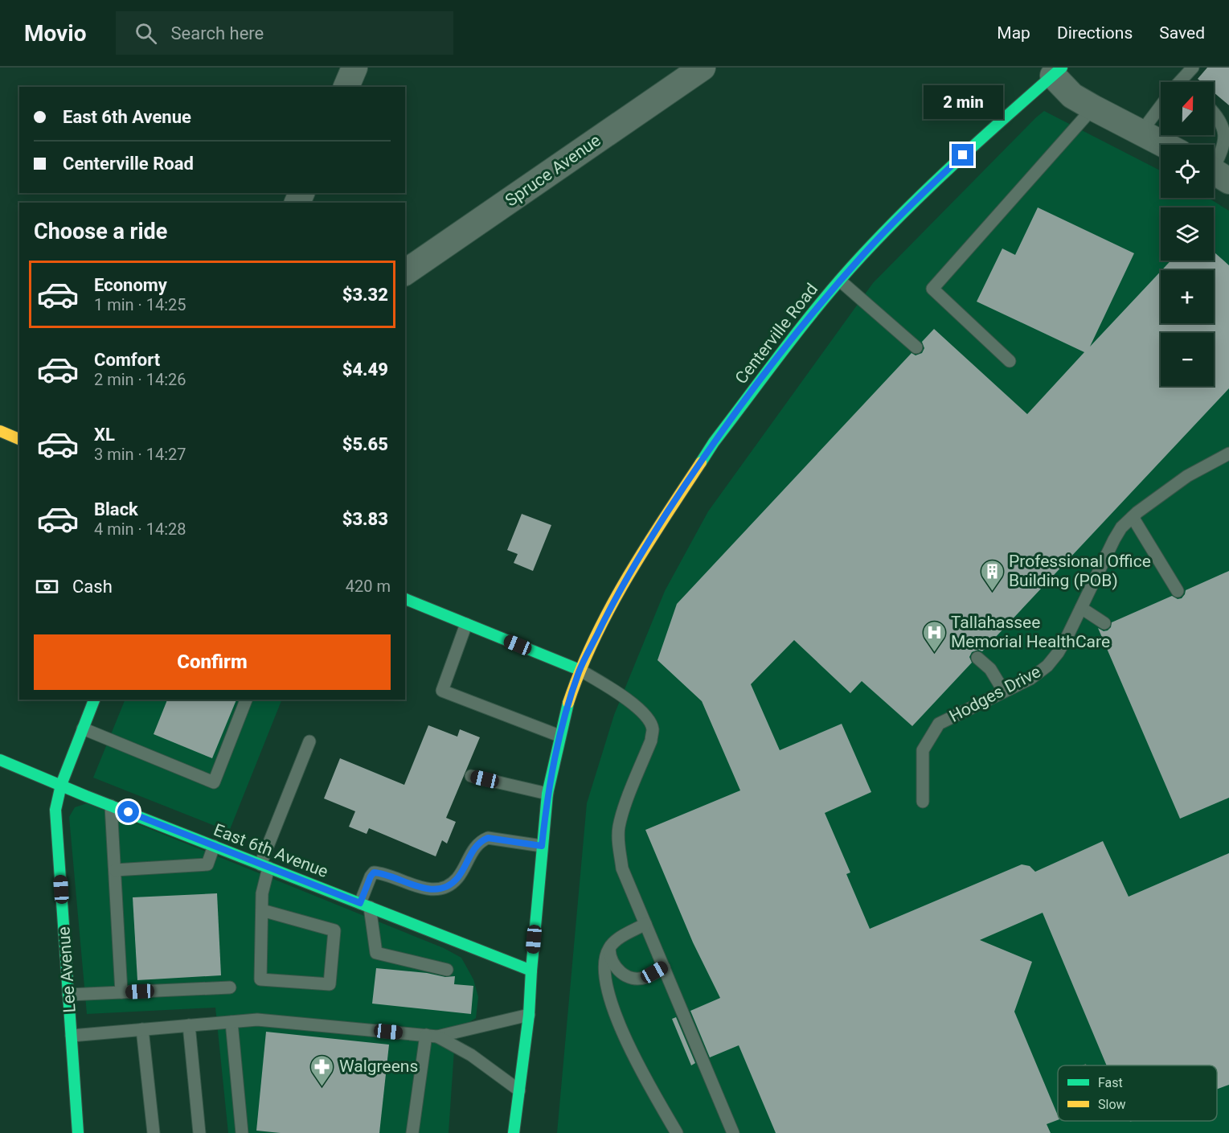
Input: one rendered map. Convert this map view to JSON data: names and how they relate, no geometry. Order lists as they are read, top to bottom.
{
  "streets": {
    "main road": ["Centerville Road", "East 6th Avenue", "Lee Avenue"],
    "street": ["Spruce Avenue"],
    "lane": ["Hodges Drive"]
  },
  "crossings": [
    ["Centerville Road", "East 6th Avenue"],
    ["East 6th Avenue", "Lee Avenue"]
  ],
  "places": {
    "building": ["Professional Office Building (POB)"],
    "hospital": ["Tallahassee Memorial HealthCare"],
    "pharmacy": ["Walgreens"]
  },
  "legend": ["Fast", "Slow"],
  "north": "top",
  "page": {
    "header": "Movio",
    "search": "Search here",
    "nav": ["Map", "Directions", "Saved"],
    "map_buttons": ["+", "−"],
    "bubble": "2 min",
    "banner": ["East 6th Avenue", "Centerville Road"],
    "heading": "Choose a ride",
    "list": [
      {
        "name": "Economy",
        "note": "1 min · 14:25",
        "value": "$3.32"
      },
      {
        "name": "Comfort",
        "note": "2 min · 14:26",
        "value": "$4.49"
      },
      {
        "name": "XL",
        "note": "3 min · 14:27",
        "value": "$5.65"
      },
      {
        "name": "Black",
        "note": "4 min · 14:28",
        "value": "$3.83"
      }
    ],
    "pay": ["Cash", "420 m"],
    "buttons": "Confirm"
  }
}
